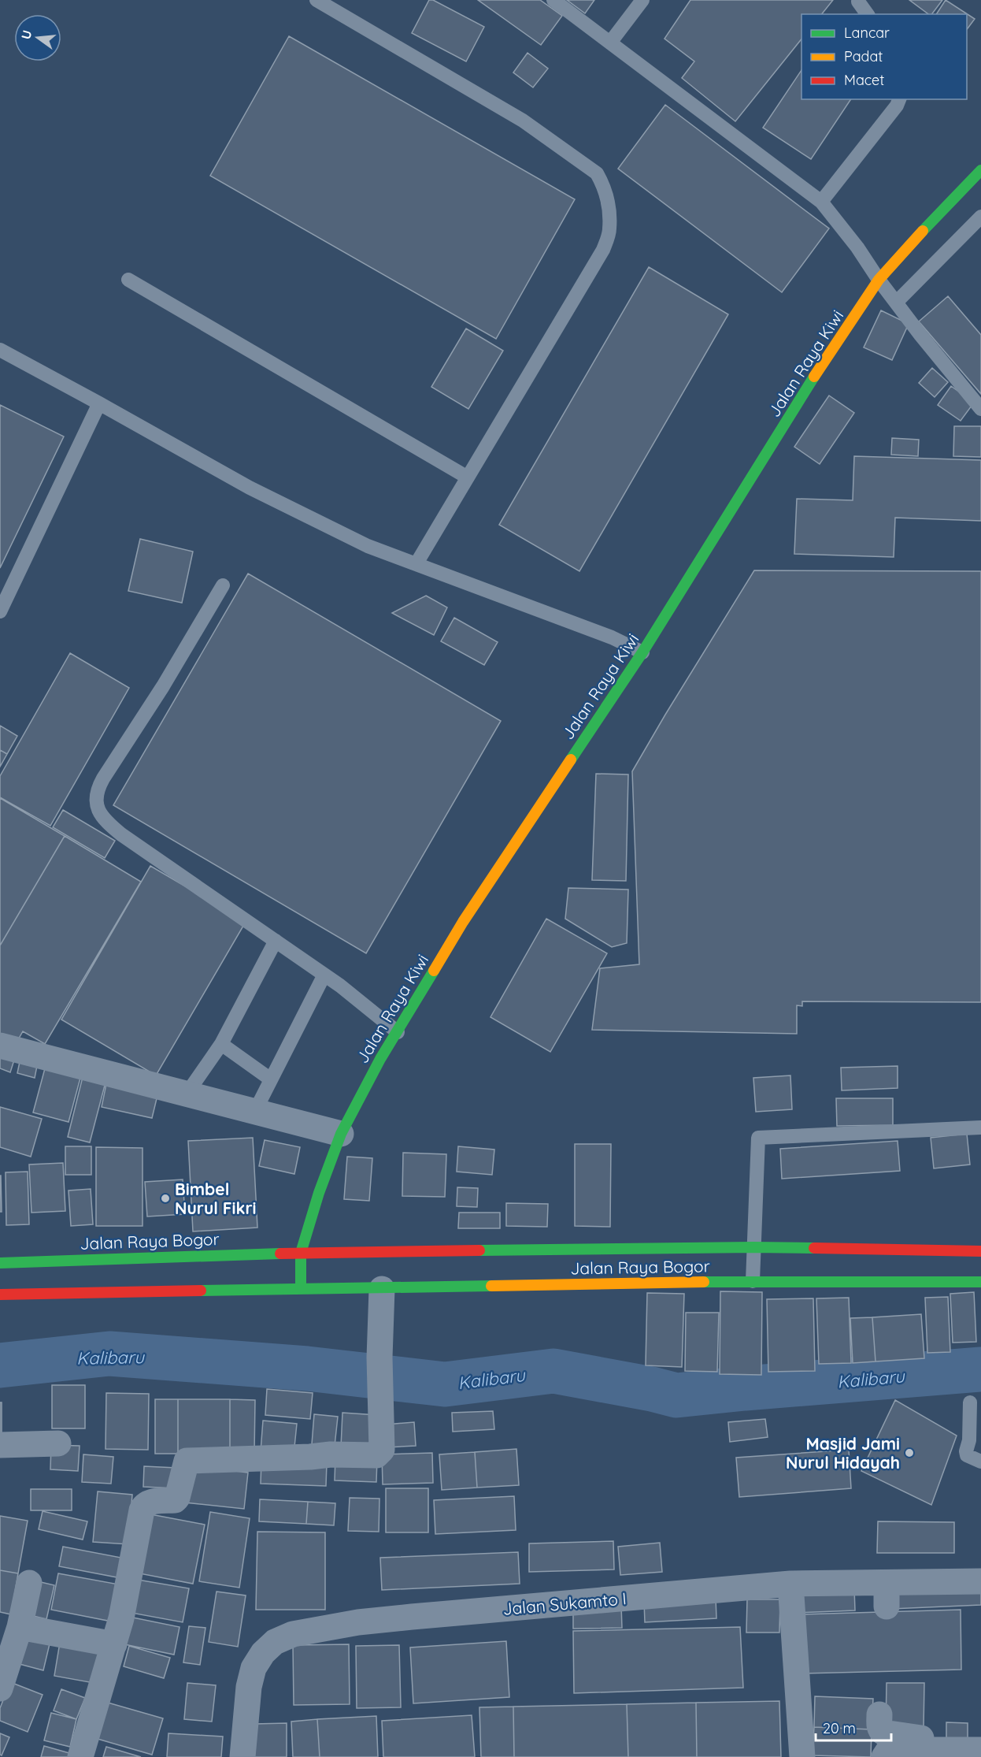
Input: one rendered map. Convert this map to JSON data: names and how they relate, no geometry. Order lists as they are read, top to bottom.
{
  "streets": {
    "main road": ["Jalan Raya Kiwi", "Jalan Raya Bogor"],
    "street": ["Jalan Sukamto I"]
  },
  "crossings": [
    ["Jalan Raya Kiwi", "Jalan Raya Bogor"]
  ],
  "water": ["Kalibaru"],
  "places": ["Bimbel Nurul Fikri", "Masjid Jami Nurul Hidayah"],
  "legend": ["Lancar", "Padat", "Macet"],
  "scale_bar": "20 m",
  "north": "left"
}
